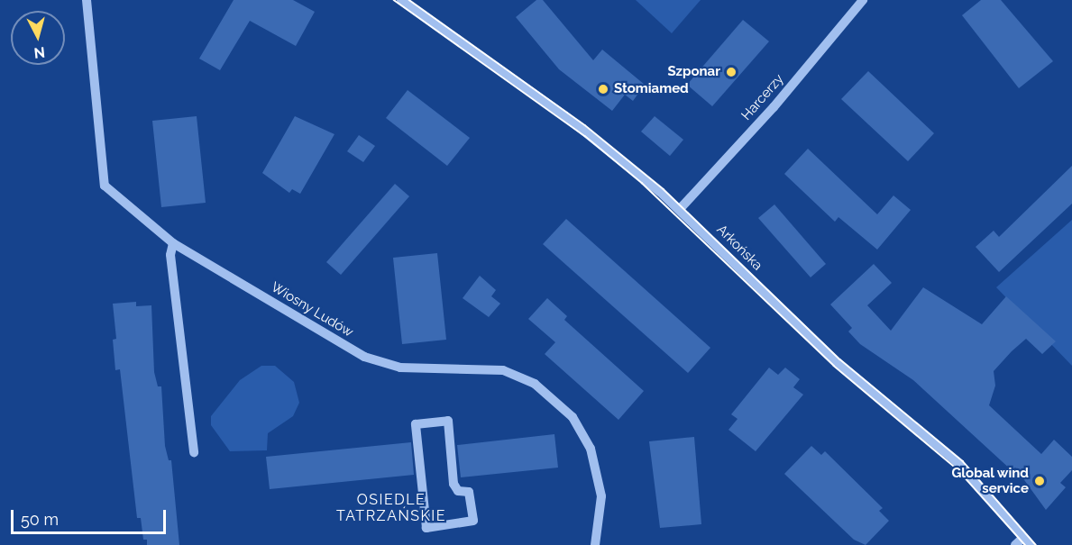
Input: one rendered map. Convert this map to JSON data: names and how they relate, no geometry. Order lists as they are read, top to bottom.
{
  "streets": {
    "street": ["Harcerzy", "Arkońska", "Wiosny Ludów"]
  },
  "crossings": [
    ["Harcerzy", "Arkońska"]
  ],
  "districts": ["OSIEDLE TATRZAŃSKIE"],
  "places": ["Szponar", "Stomiamed", "Global wind service"],
  "scale_bar": "50 m",
  "north": "bottom"
}
